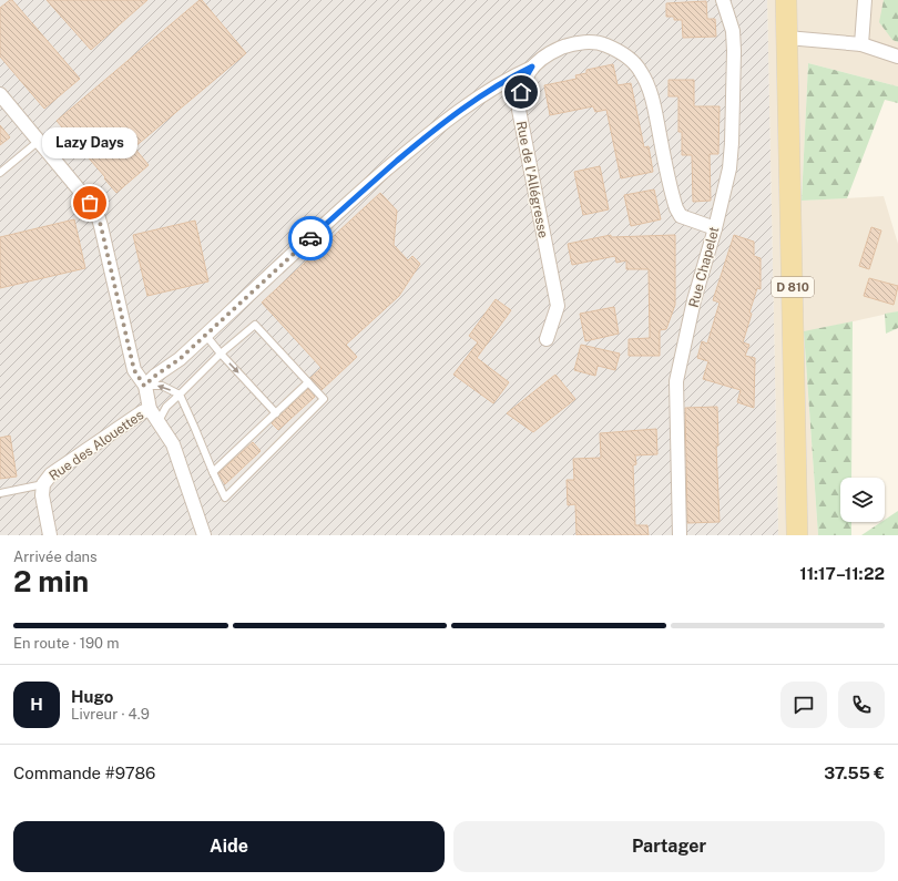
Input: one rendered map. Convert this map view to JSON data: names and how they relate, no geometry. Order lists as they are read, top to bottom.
{
  "streets": {
    "main road": ["D 810"],
    "street": ["Rue de l'Allégresse", "Rue Chapelet", "Rue des Alouettes"]
  },
  "crossings": [
    ["Rue de l'Allégresse", "Rue Chapelet"]
  ],
  "places": ["Lazy Days"],
  "page": {
    "bubble": "Lazy Days",
    "heading": ["2 min", "Arrivée dans", "11:17–11:22"],
    "panel": [
      "Hugo",
      "Livreur · 4.9",
      "Commande #9786",
      "37.55 €"
    ],
    "bar": "En route · 190 m",
    "round": "H",
    "buttons": ["Aide", "Partager"]
  }
}
